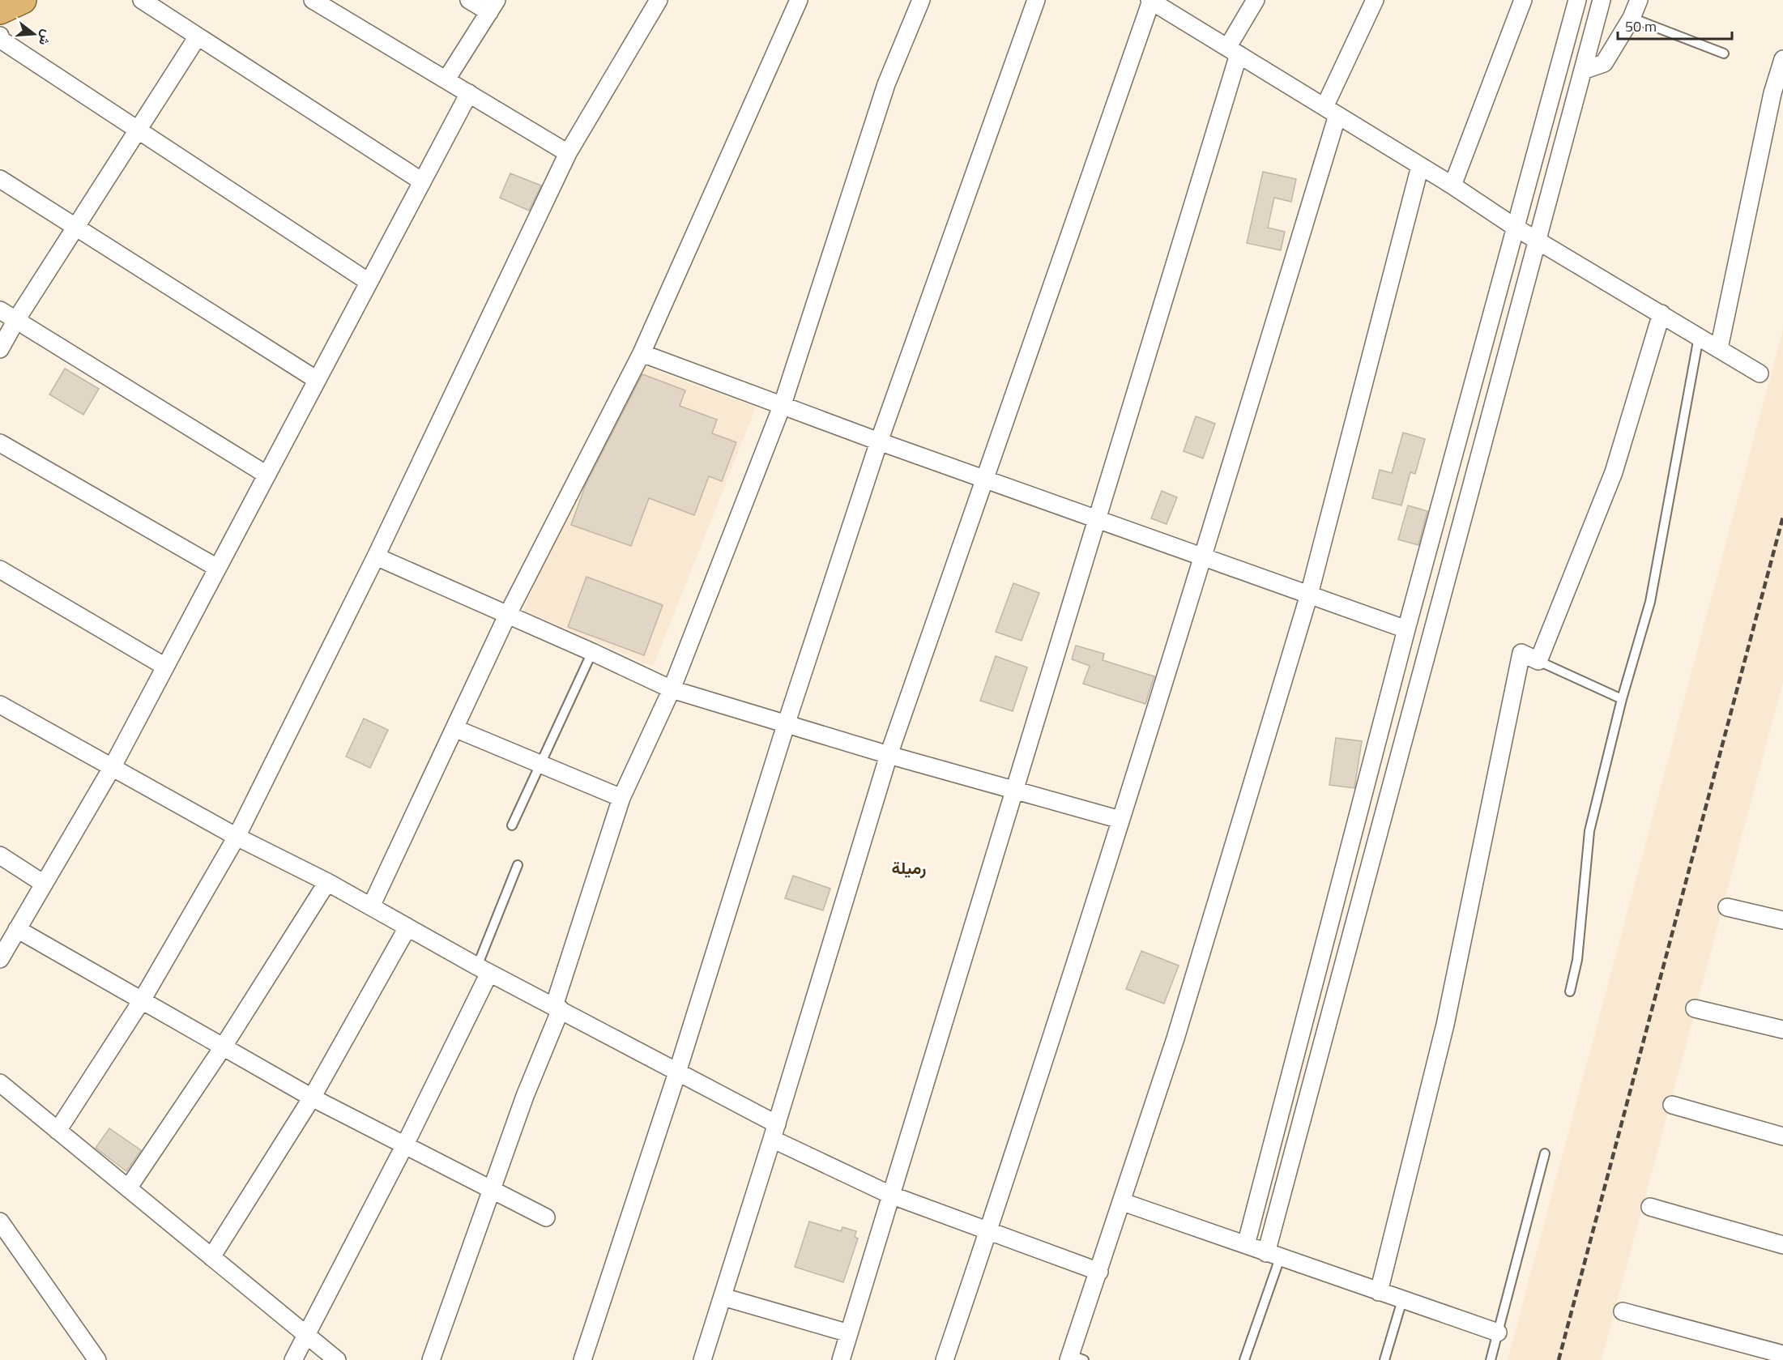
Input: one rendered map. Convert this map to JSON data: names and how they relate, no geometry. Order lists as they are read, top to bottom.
{
  "districts": ["رميلة"],
  "scale_bar": "50 m",
  "north": "right"
}
